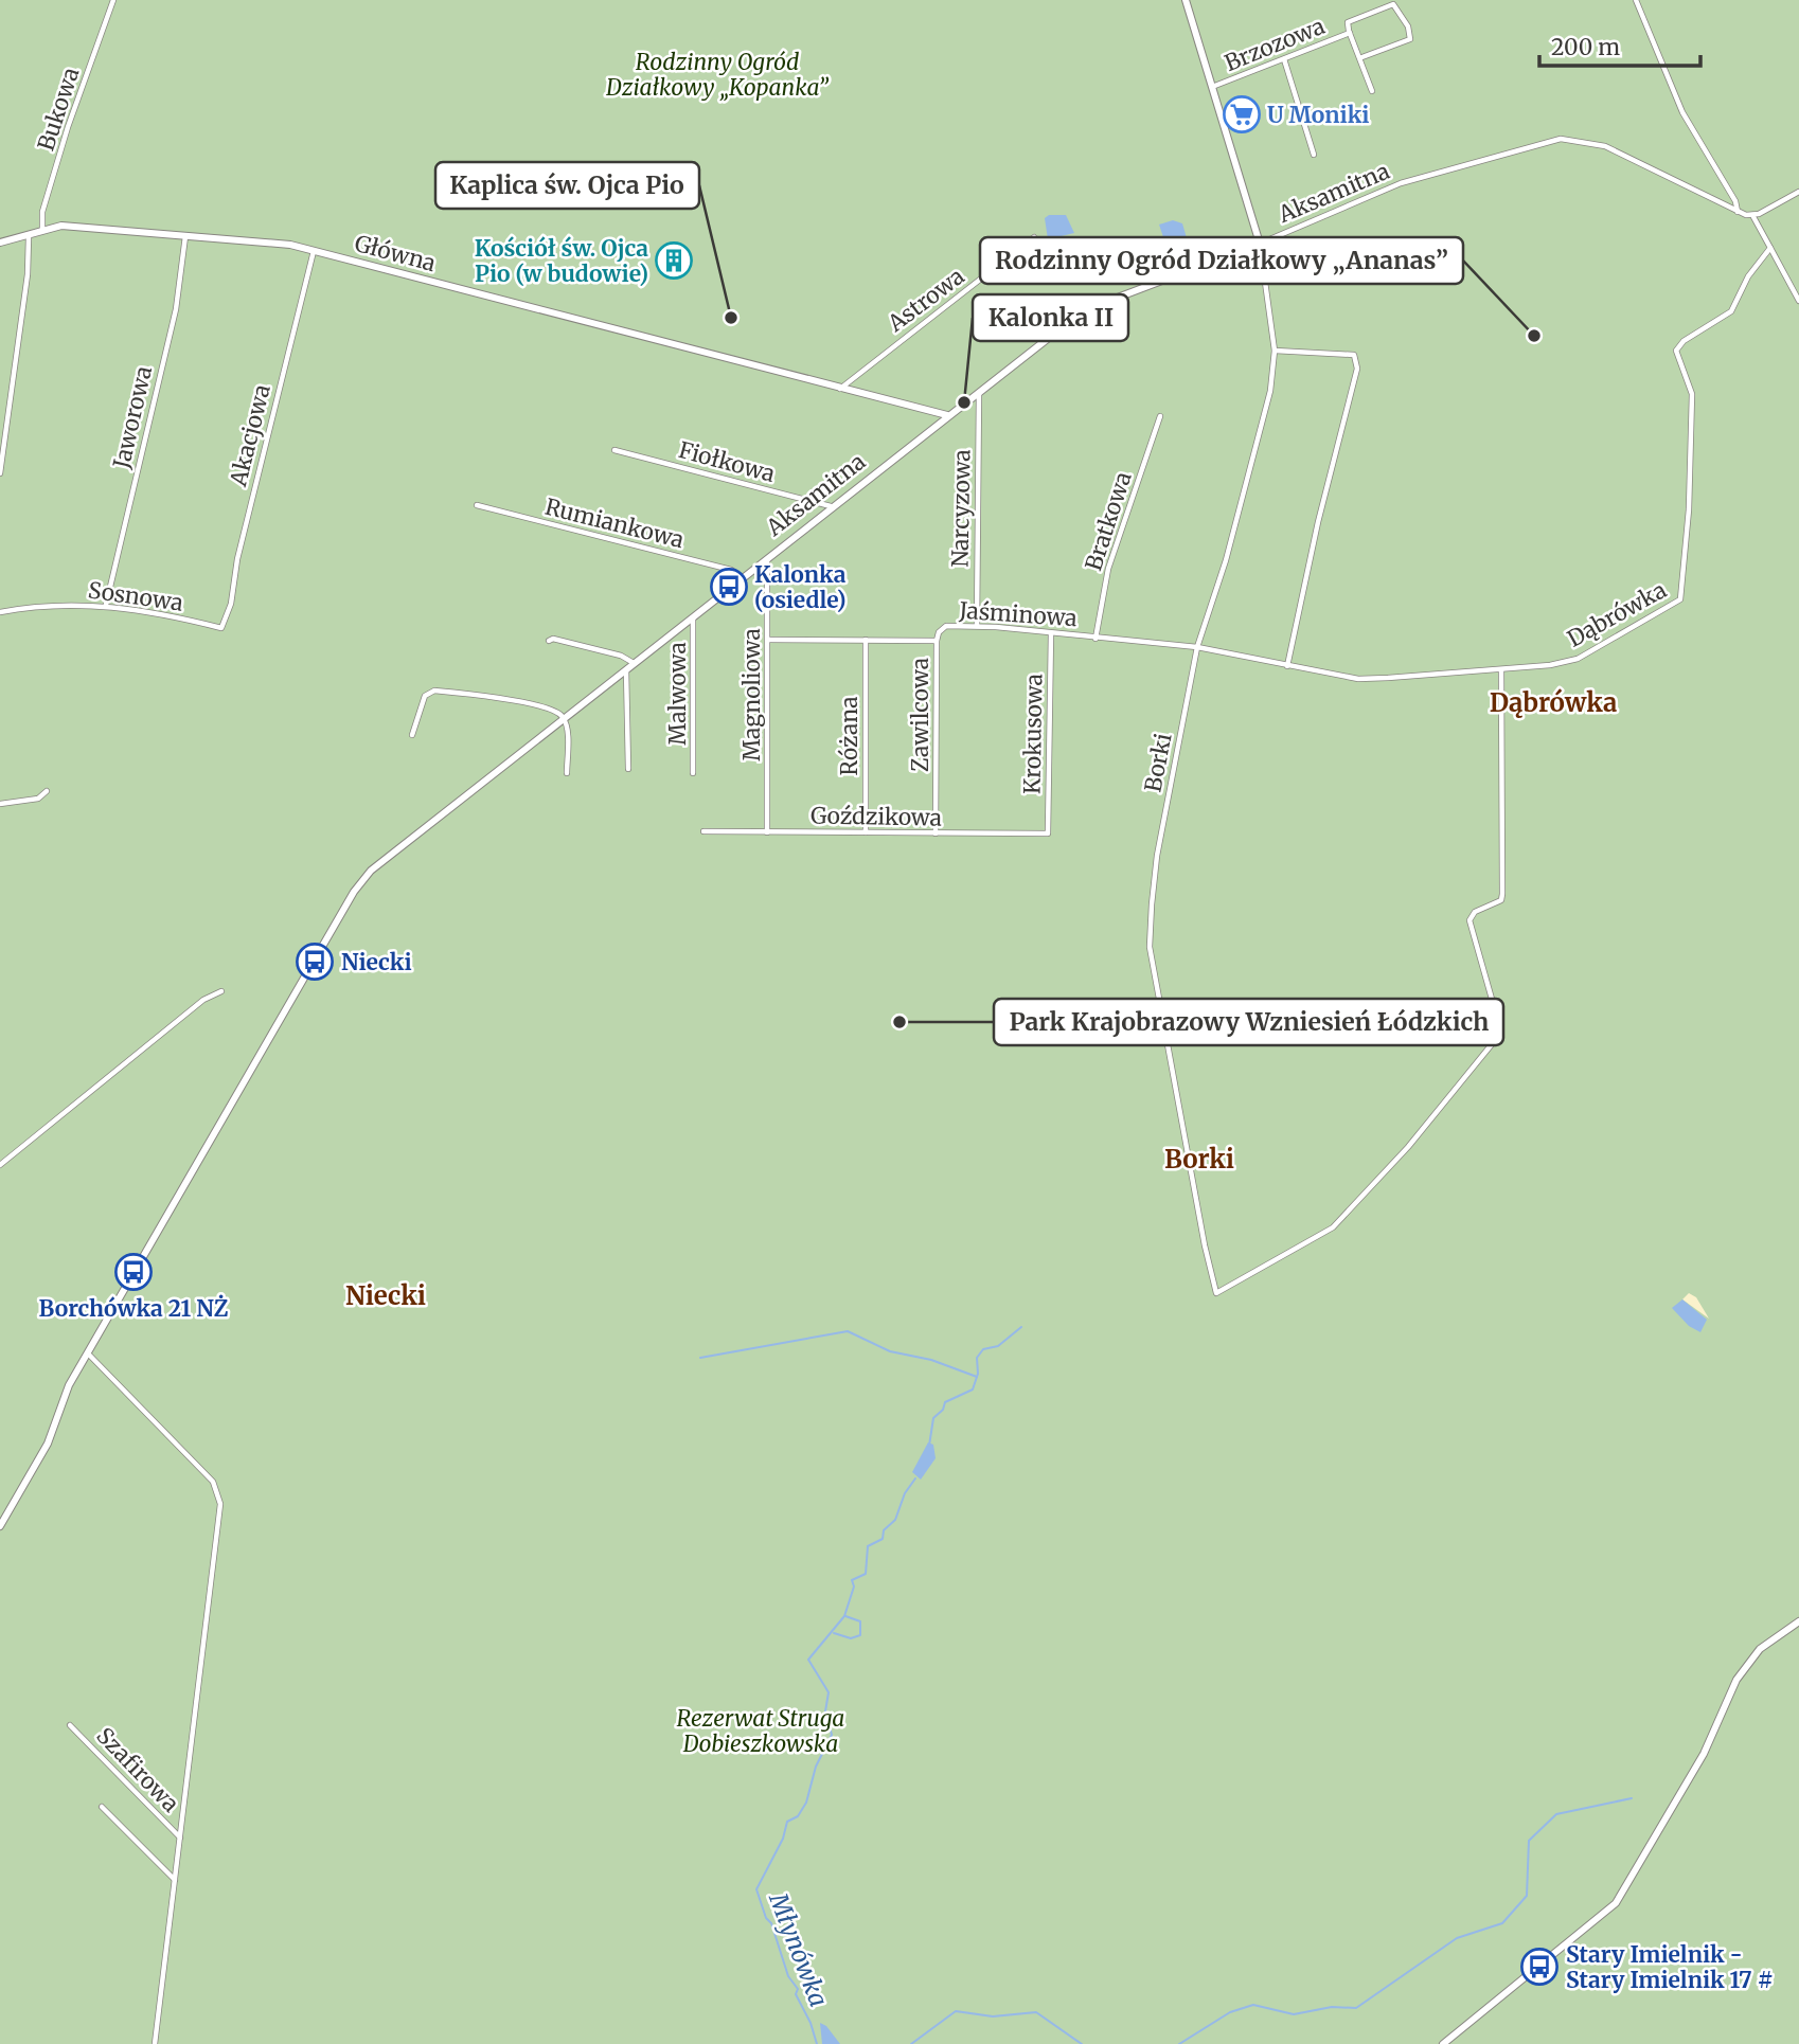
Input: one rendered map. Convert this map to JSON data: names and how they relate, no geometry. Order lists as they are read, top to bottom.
{
  "streets": {
    "street": [
      "Brzozowa",
      "Bukowa",
      "Aksamitna",
      "Główna",
      "Astrowa",
      "Jaworowa",
      "Akacjowa",
      "Fiołkowa",
      "Narcyzowa",
      "Bratkowa",
      "Rumiankowa",
      "Sosnowa",
      "Jaśminowa",
      "Dąbrówka",
      "Malwowa",
      "Magnoliowa",
      "Zawilcowa",
      "Krokusowa",
      "Różana",
      "Borki",
      "Goździkowa",
      "Szafirowa"
    ]
  },
  "crossings": [
    ["Bukowa", "Główna"],
    ["Aksamitna", "Główna"],
    ["Aksamitna", "Fiołkowa"],
    ["Aksamitna", "Narcyzowa"],
    ["Aksamitna", "Rumiankowa"],
    ["Aksamitna", "Malwowa"],
    ["Aksamitna", "Magnoliowa"],
    ["Aksamitna", "Borki"],
    ["Główna", "Astrowa"],
    ["Główna", "Jaworowa"],
    ["Główna", "Akacjowa"],
    ["Jaworowa", "Sosnowa"],
    ["Akacjowa", "Sosnowa"],
    ["Narcyzowa", "Jaśminowa"],
    ["Bratkowa", "Jaśminowa"],
    ["Bratkowa", "Dąbrówka"],
    ["Jaśminowa", "Dąbrówka"],
    ["Jaśminowa", "Magnoliowa"],
    ["Jaśminowa", "Zawilcowa"],
    ["Jaśminowa", "Krokusowa"],
    ["Jaśminowa", "Różana"],
    ["Dąbrówka", "Borki"],
    ["Magnoliowa", "Goździkowa"],
    ["Zawilcowa", "Goździkowa"],
    ["Krokusowa", "Goździkowa"],
    ["Różana", "Goździkowa"]
  ],
  "districts": ["Dąbrówka", "Borki", "Niecki"],
  "water": ["Młynówka"],
  "parks": ["Rodzinny Ogród Działkowy „Kopanka”", "Rezerwat Struga Dobieszkowska"],
  "places": {
    "supermarket": ["U Moniki"],
    "building": ["Kościół św. Ojca Pio (w budowie)"],
    "other": [
      "Kaplica św. Ojca Pio",
      "Rodzinny Ogród Działkowy „Ananas”",
      "Kalonka II",
      "Park Krajobrazowy Wzniesień Łódzkich"
    ],
    "bus stop": [
      "Kalonka (osiedle)",
      "Niecki",
      "Borchówka 21 NŻ",
      "Stary Imielnik - Stary Imielnik 17 #"
    ]
  },
  "scale_bar": "200 m"
}
